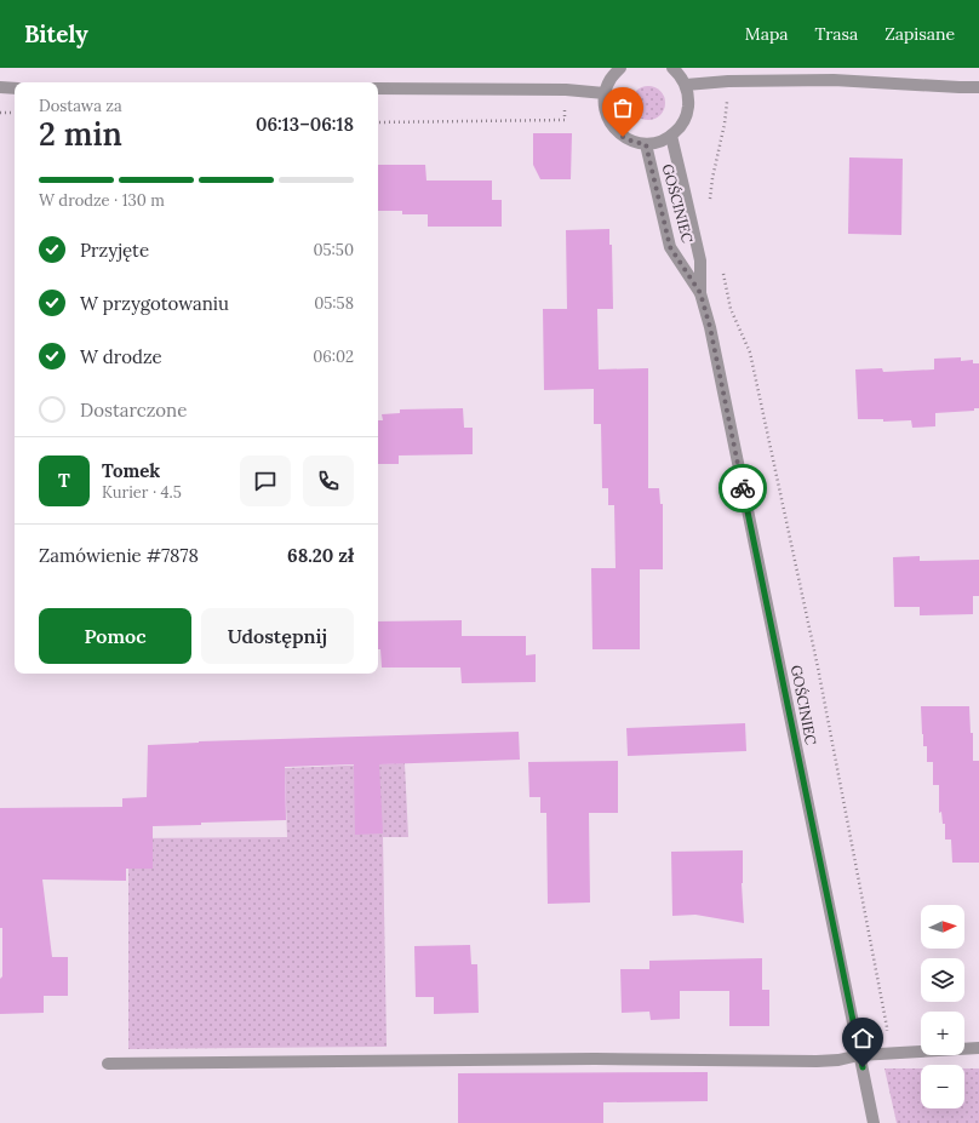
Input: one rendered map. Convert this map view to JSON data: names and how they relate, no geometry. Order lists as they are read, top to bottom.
{
  "streets": {
    "street": ["GOŚCINIEC"]
  },
  "north": "right",
  "page": {
    "header": "Bitely",
    "nav": ["Mapa", "Trasa", "Zapisane"],
    "heading": ["2 min", "Dostawa za", "06:13–06:18"],
    "panel": [
      "Tomek",
      "Kurier · 4.5",
      "Zamówienie #7878",
      "68.20 zł"
    ],
    "bar": "W drodze · 130 m",
    "list": [
      ["Przyjęte", "05:50"],
      ["W przygotowaniu", "05:58"],
      ["W drodze", "06:02"],
      "Dostarczone"
    ],
    "round": "T",
    "buttons": ["Pomoc", "Udostępnij"],
    "map_buttons": ["+", "−"]
  }
}
